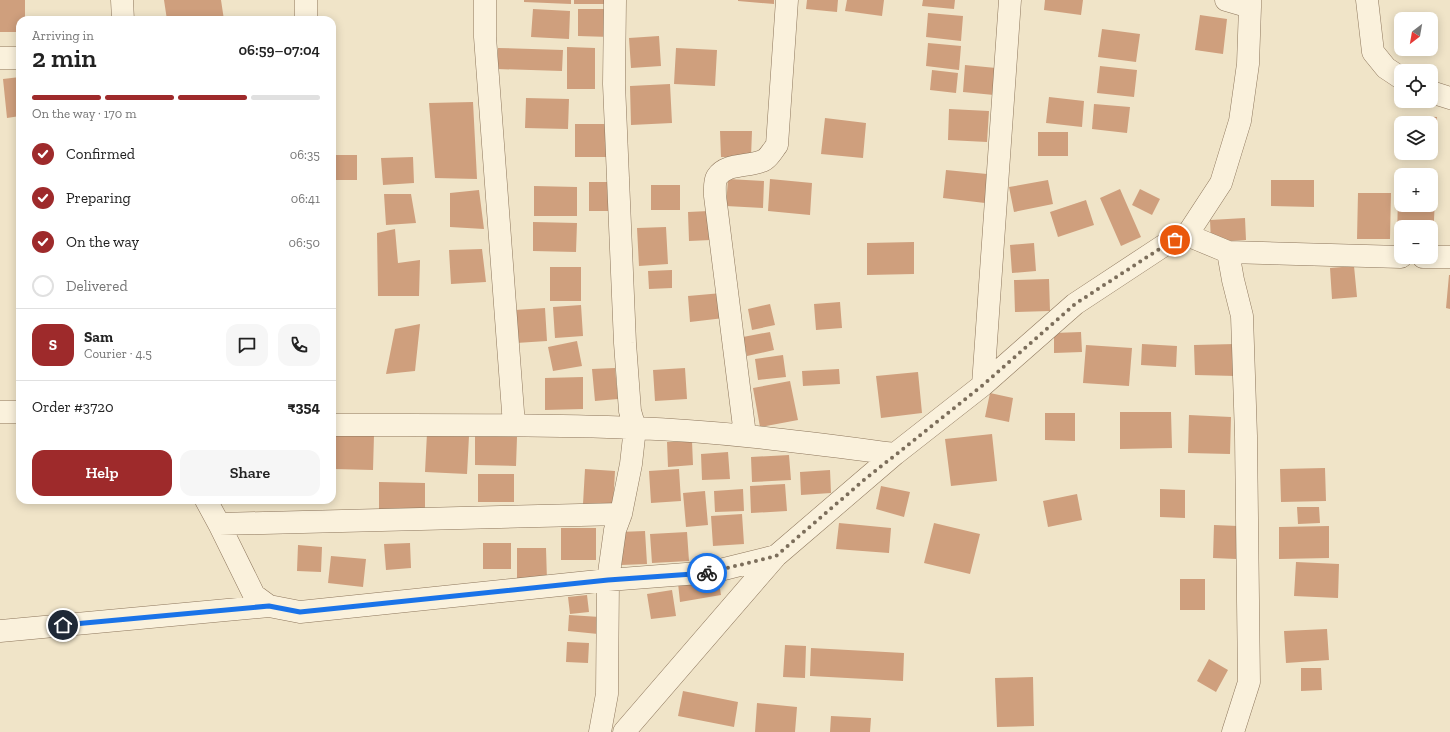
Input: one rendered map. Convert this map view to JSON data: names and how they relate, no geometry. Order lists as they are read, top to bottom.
{
  "north": "bottom left",
  "page": {
    "map_buttons": ["+", "−"],
    "heading": ["2 min", "Arriving in", "06:59–07:04"],
    "panel": [
      "Sam",
      "Courier · 4.5",
      "Order #3720",
      "₹354"
    ],
    "bar": "On the way · 170 m",
    "list": [
      ["Confirmed", "06:35"],
      ["Preparing", "06:41"],
      ["On the way", "06:50"],
      "Delivered"
    ],
    "round": "S",
    "buttons": ["Help", "Share"]
  }
}
